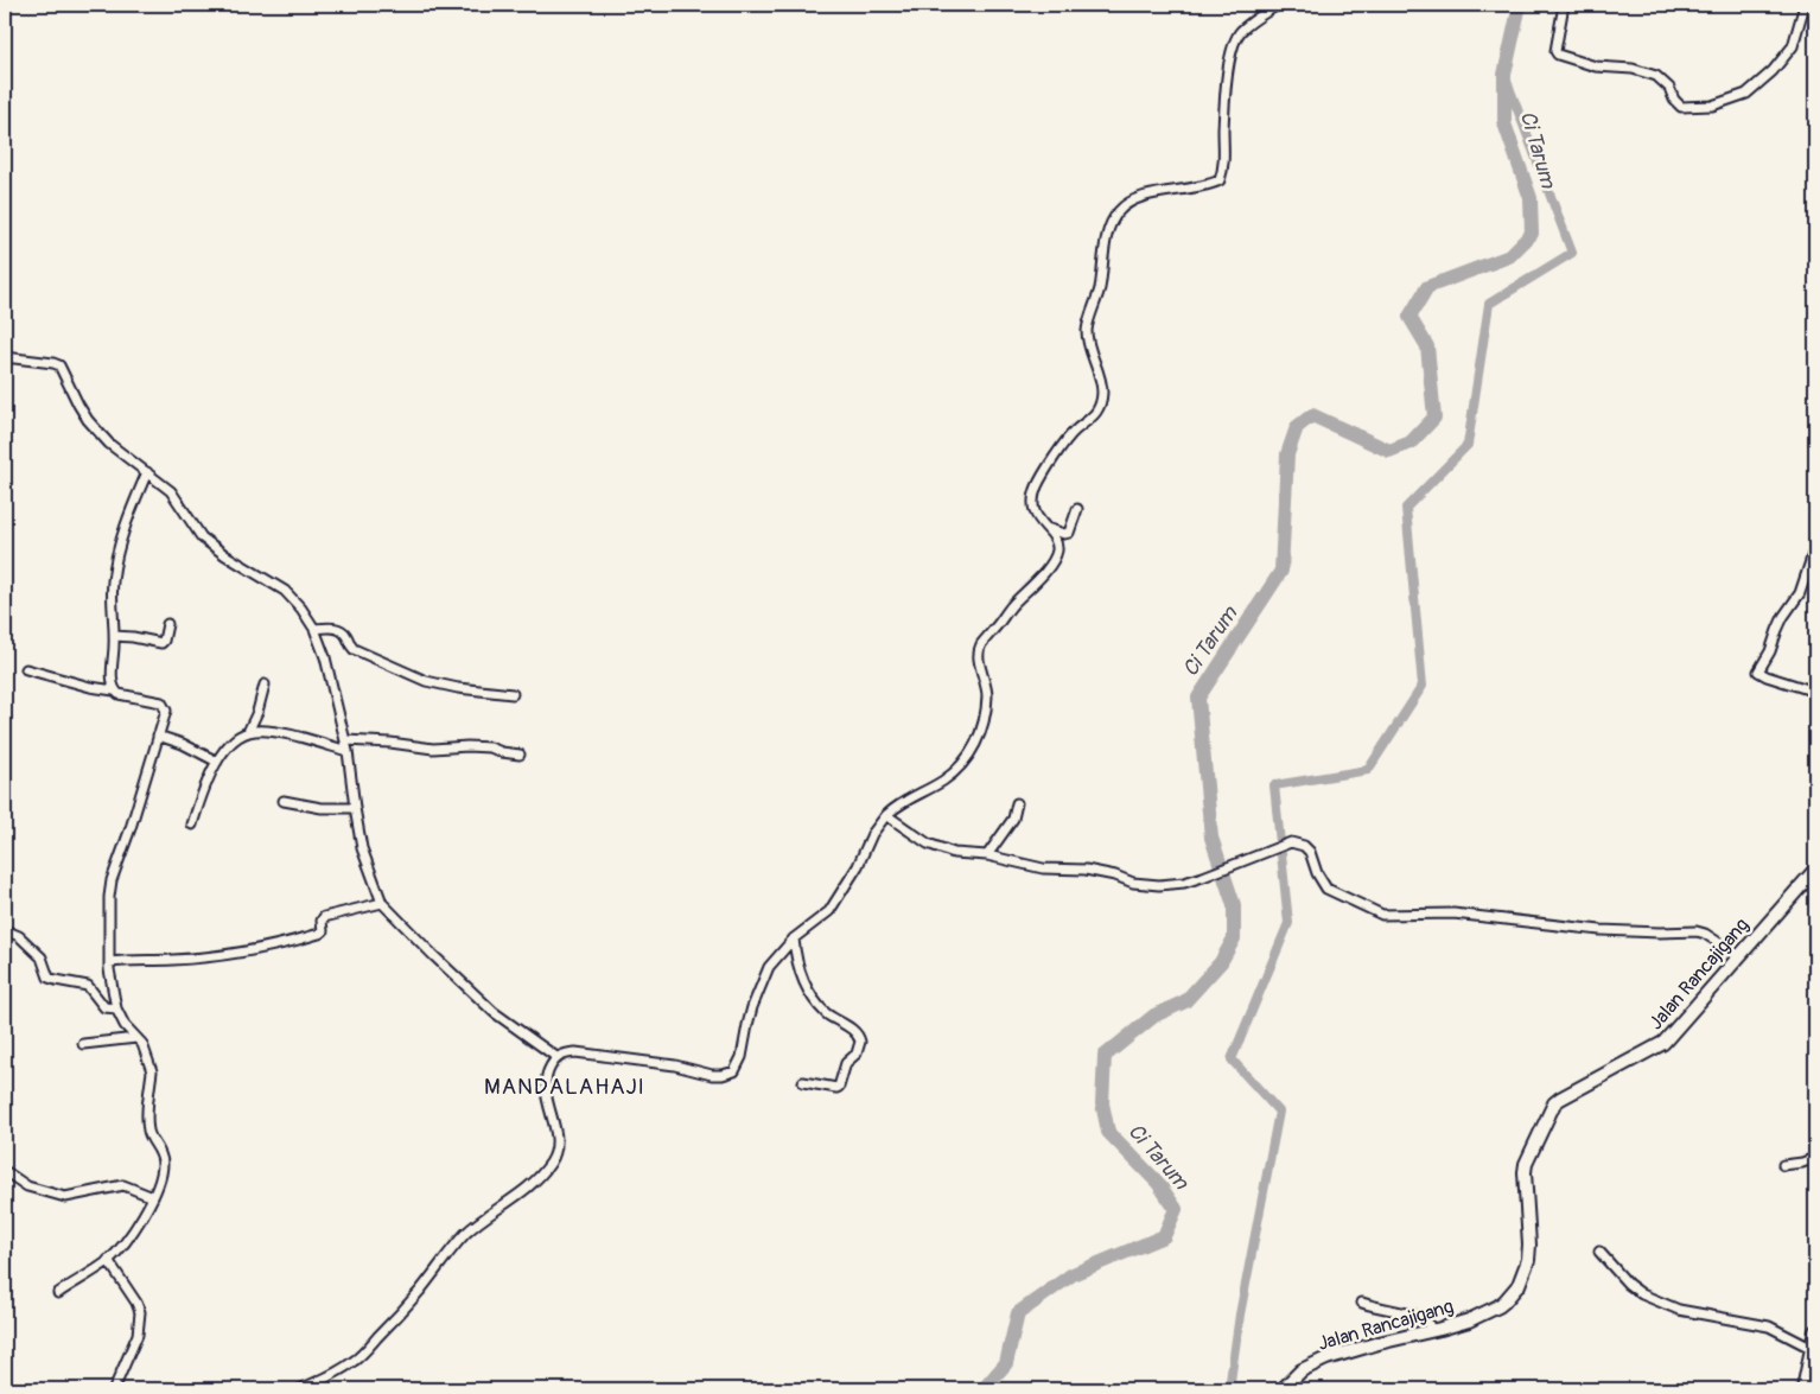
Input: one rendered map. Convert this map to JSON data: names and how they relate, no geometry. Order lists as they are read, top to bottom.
{
  "streets": {
    "main road": ["Jalan Rancajigang"]
  },
  "districts": ["MANDALAHAJI"],
  "water": ["Ci Tarum"]
}
